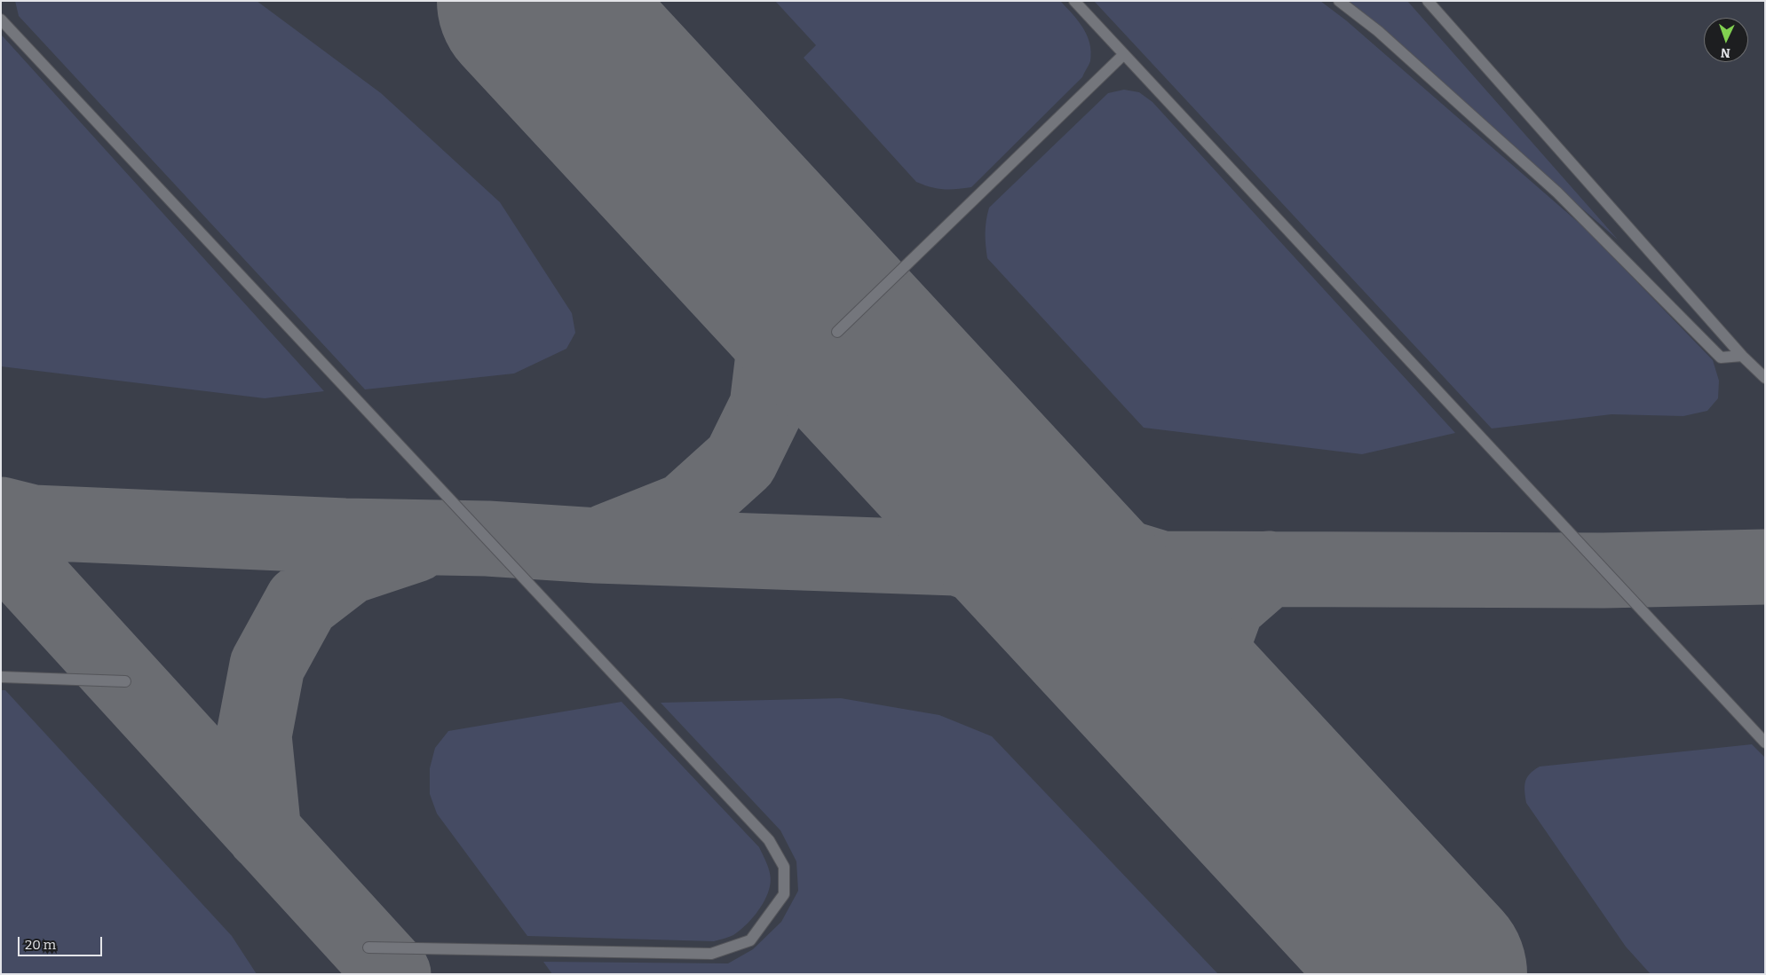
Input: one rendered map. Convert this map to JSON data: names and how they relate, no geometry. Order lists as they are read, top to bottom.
{
  "scale_bar": "20 m",
  "north": "bottom"
}
